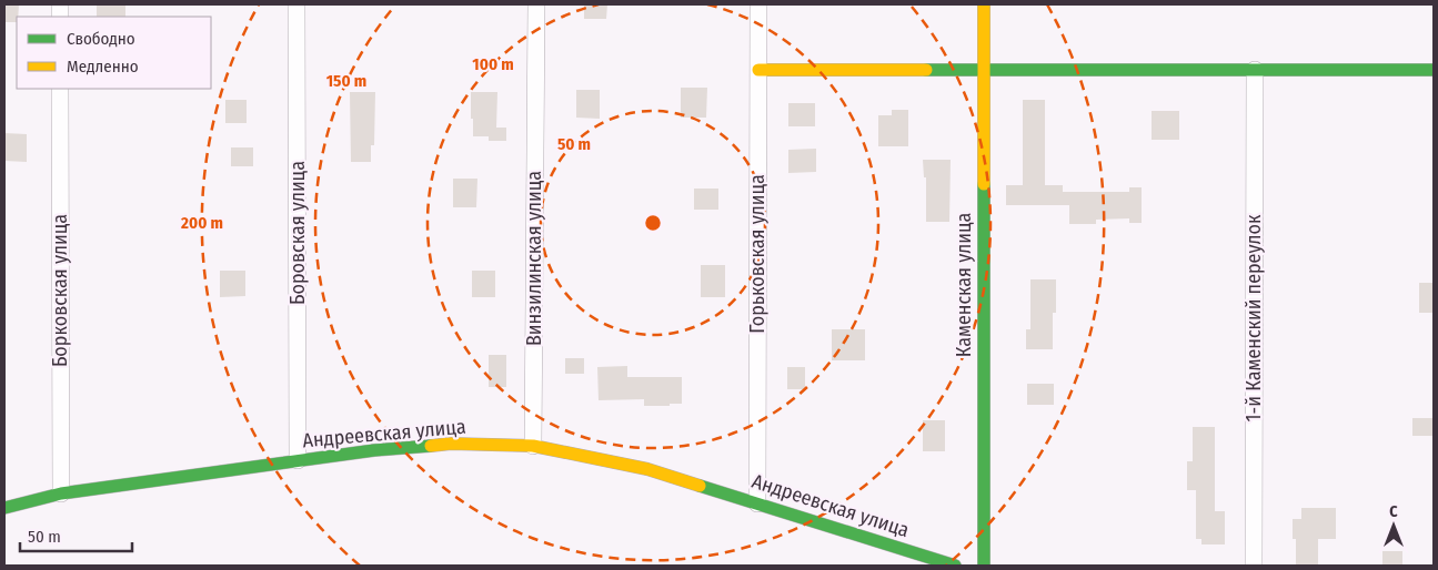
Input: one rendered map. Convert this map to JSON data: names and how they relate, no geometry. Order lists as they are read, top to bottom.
{
  "streets": {
    "street": [
      "Боровская улица",
      "Горьковская улица",
      "Винзилинская улица",
      "Каменская улица",
      "Борковская улица",
      "1-й Каменский переулок",
      "Андреевская улица"
    ]
  },
  "crossings": [
    ["Боровская улица", "Андреевская улица"],
    ["Горьковская улица", "Андреевская улица"],
    ["Винзилинская улица", "Андреевская улица"],
    ["Борковская улица", "Андреевская улица"]
  ],
  "legend": ["Свободно", "Медленно"],
  "scale_bar": "50 m",
  "north": "top",
  "rings": [
    "100 m",
    "150 m",
    "50 m",
    "200 m"
  ]
}
